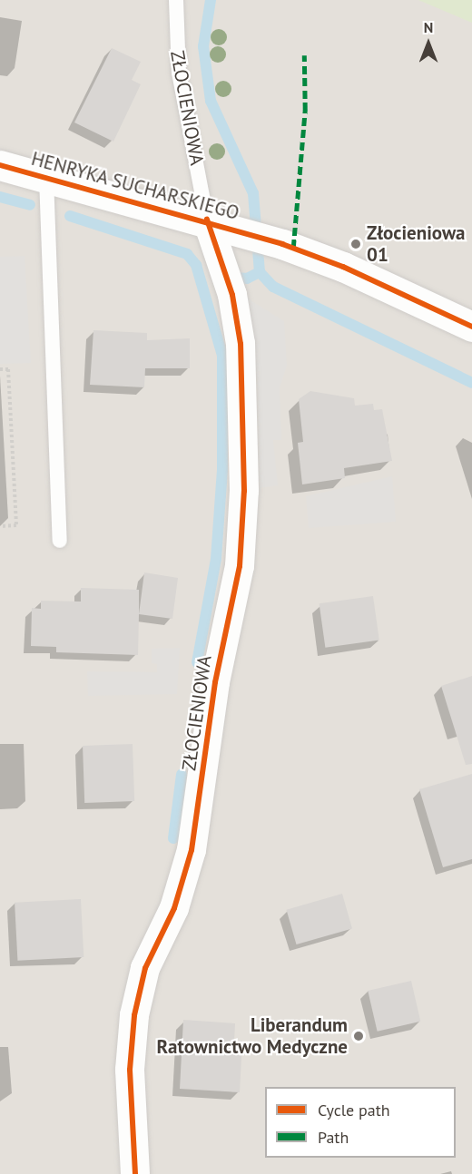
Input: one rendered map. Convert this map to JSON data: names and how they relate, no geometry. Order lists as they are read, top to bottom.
{
  "streets": {
    "street": ["ZŁOCIENIOWA", "HENRYKA SUCHARSKIEGO"]
  },
  "crossings": [
    ["ZŁOCIENIOWA", "HENRYKA SUCHARSKIEGO"]
  ],
  "places": ["Złocieniowa 01", "Liberandum Ratownictwo Medyczne"],
  "legend": ["Cycle path", "Path"],
  "north": "top"
}
